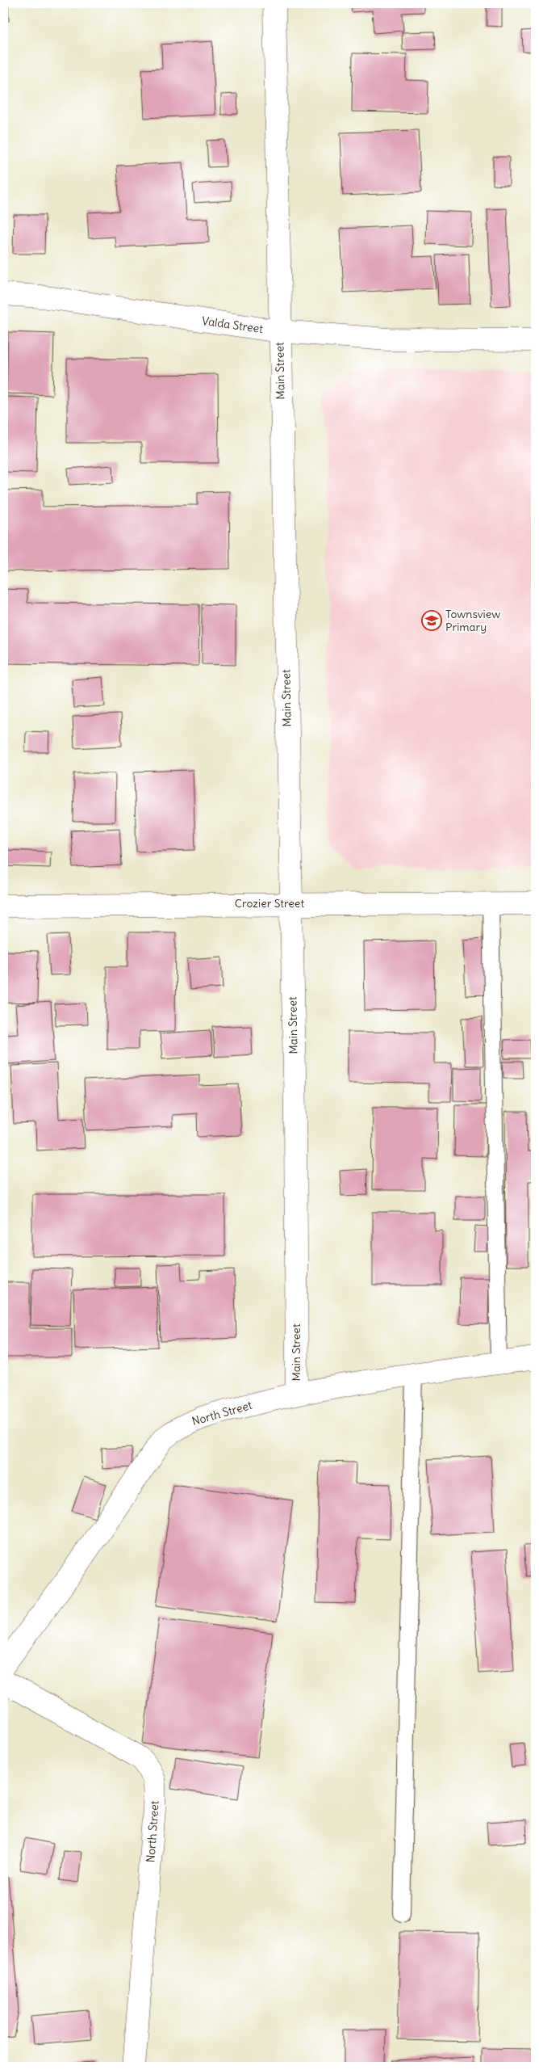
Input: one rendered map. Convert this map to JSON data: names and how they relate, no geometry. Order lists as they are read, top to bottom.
{
  "streets": {
    "street": [
      "Valda Street",
      "Main Street",
      "Crozier Street",
      "North Street"
    ]
  },
  "crossings": [
    ["Valda Street", "Main Street"],
    ["Main Street", "Crozier Street"],
    ["Main Street", "North Street"]
  ],
  "places": {
    "school or university": ["Townsview Primary"]
  }
}
